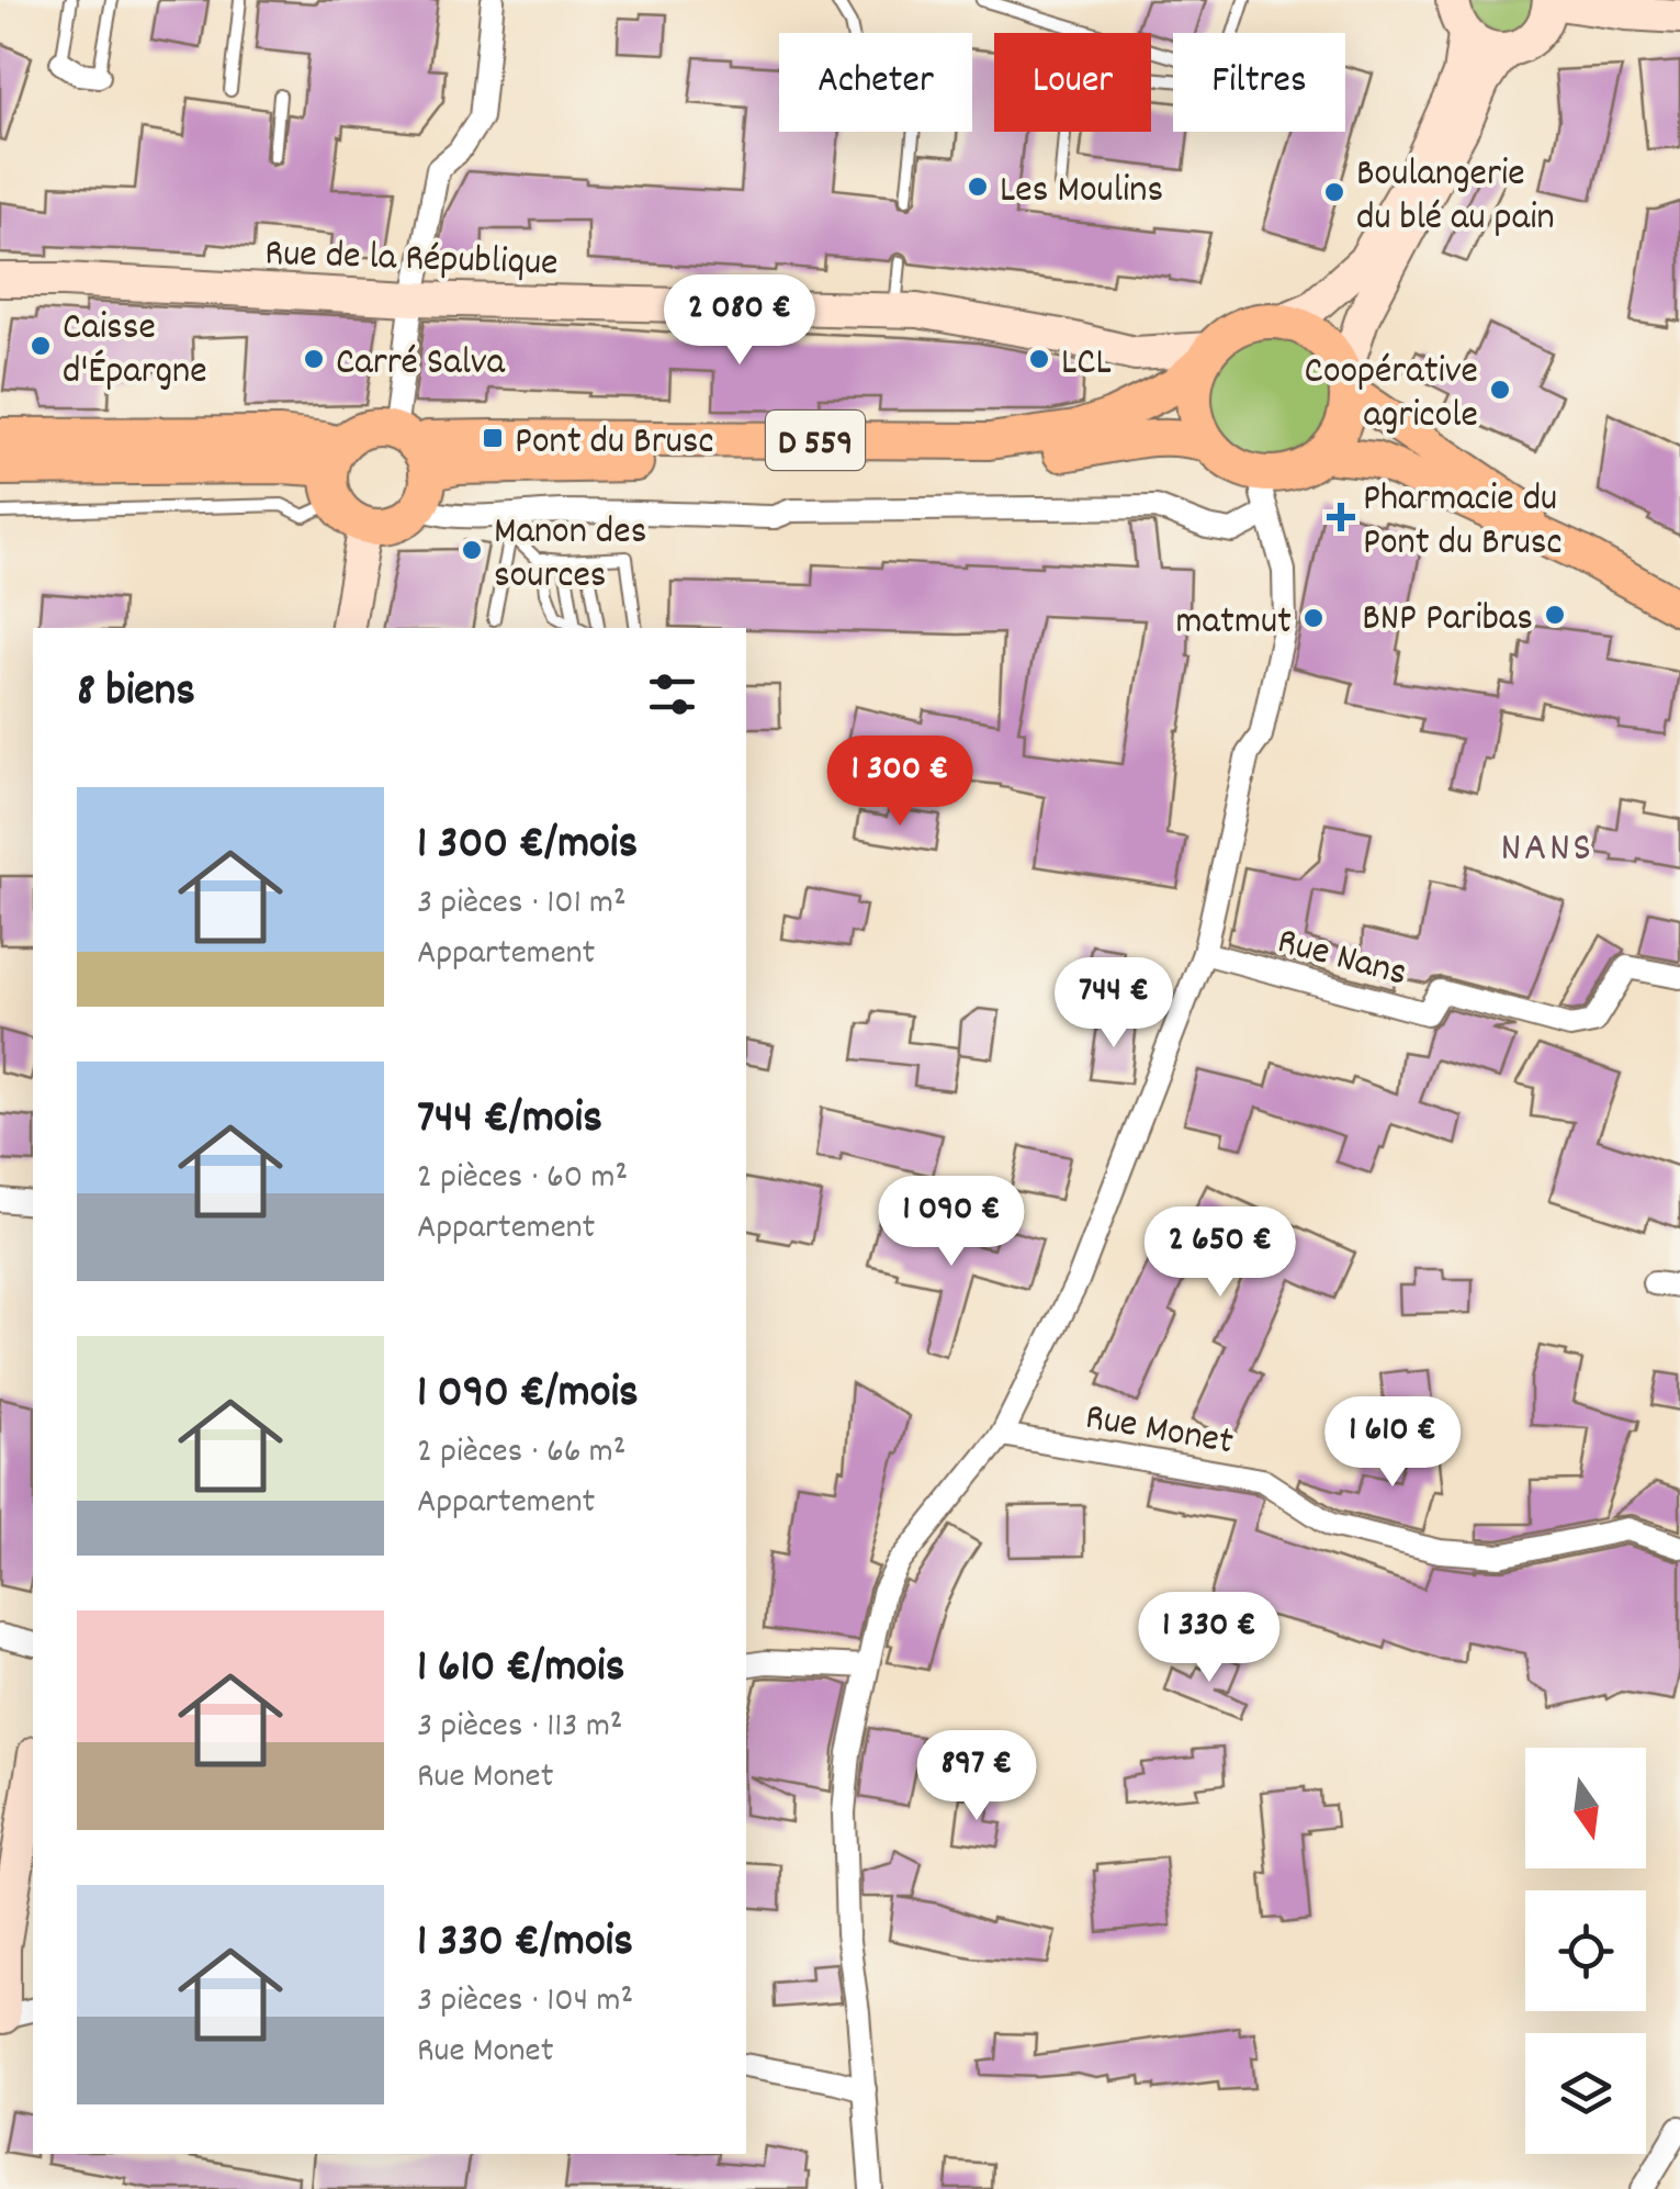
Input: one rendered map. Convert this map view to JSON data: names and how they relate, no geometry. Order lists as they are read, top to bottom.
{
  "streets": {
    "main road": ["Rue de la République", "D 559"],
    "street": ["Rue Nans", "Rue Monet"]
  },
  "crossings": [
    ["Rue de la République", "D 559"]
  ],
  "districts": ["NANS"],
  "places": {
    "other": [
      "Les Moulins",
      "Boulangerie du blé au pain",
      "Caisse d'Épargne",
      "Carré Salva",
      "LCL",
      "Coopérative agricole",
      "Manon des sources",
      "BNP Paribas",
      "matmut"
    ],
    "transit": ["Pont du Brusc"],
    "health": ["Pharmacie du Pont du Brusc"]
  },
  "north": "bottom",
  "page": {
    "chip": ["Acheter", "Louer", "Filtres"],
    "price": [
      "2 080 €",
      "1 300 €",
      "744 €",
      "1 090 €",
      "2 650 €",
      "1 610 €",
      "1 330 €",
      "897 €"
    ],
    "heading": "8 biens",
    "list": [
      {
        "name": "1 300 €/mois",
        "note": "3 pièces · 101 m² · Appartement"
      },
      {
        "name": "744 €/mois",
        "note": "2 pièces · 60 m² · Appartement"
      },
      {
        "name": "1 090 €/mois",
        "note": "2 pièces · 66 m² · Appartement"
      },
      {
        "name": "1 610 €/mois",
        "note": "3 pièces · 113 m² · Rue Monet"
      },
      {
        "name": "1 330 €/mois",
        "note": "3 pièces · 104 m² · Rue Monet"
      }
    ]
  }
}
